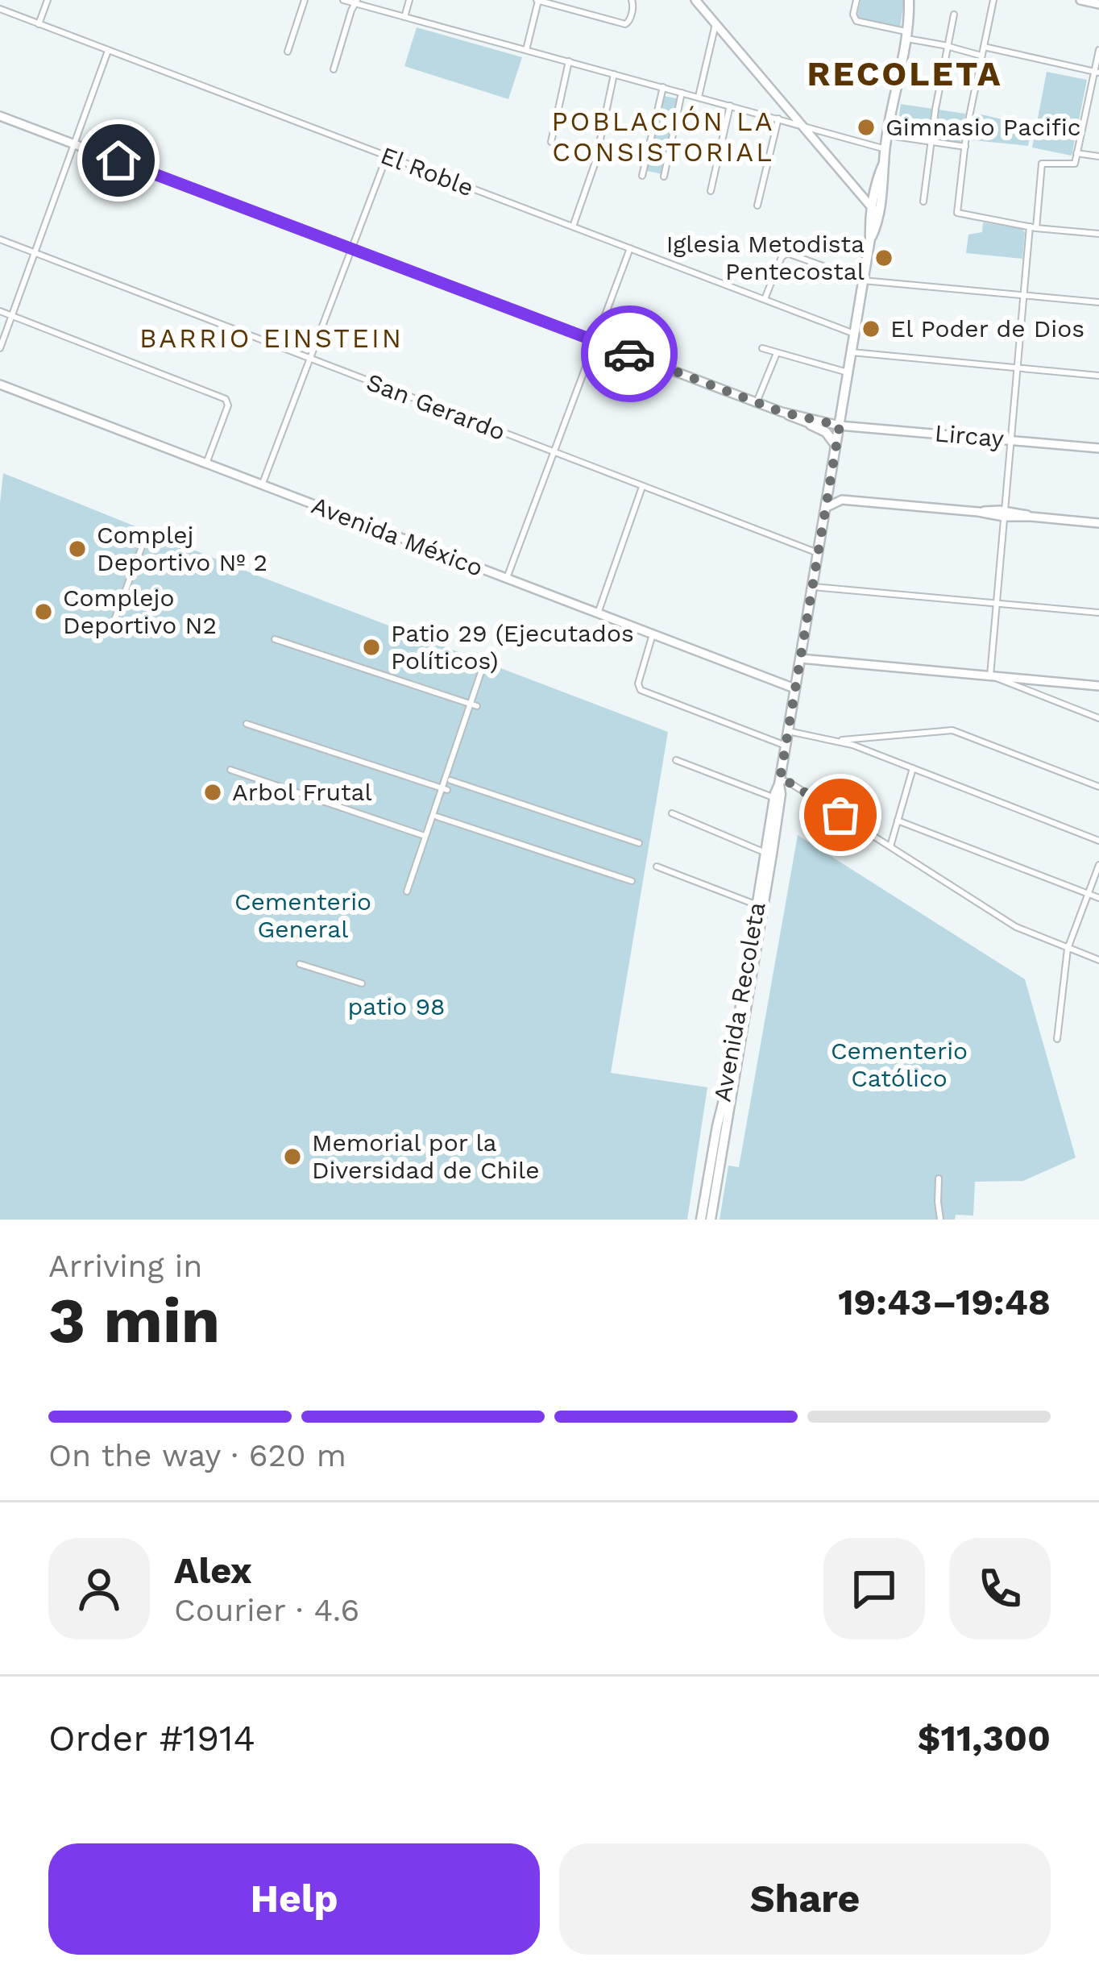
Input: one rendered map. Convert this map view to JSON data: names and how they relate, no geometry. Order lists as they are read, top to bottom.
{
  "streets": {
    "main road": ["Lircay", "Avenida México", "Avenida Recoleta"],
    "street": ["El Roble", "San Gerardo"]
  },
  "crossings": [
    ["El Roble", "Avenida Recoleta"],
    ["San Gerardo", "Avenida Recoleta"],
    ["Lircay", "Avenida Recoleta"],
    ["Avenida México", "Avenida Recoleta"]
  ],
  "districts": ["RECOLETA", "POBLACIÓN LA CONSISTORIAL", "BARRIO EINSTEIN"],
  "parks": ["Cementerio General", "patio 98", "Cementerio Católico"],
  "places": [
    "Gimnasio Pacific",
    "Iglesia Metodista Pentecostal",
    "El Poder de Dios",
    "Complej Deportivo Nº 2",
    "Complejo Deportivo N2",
    "Patio 29 (Ejecutados Políticos)",
    "Arbol Frutal",
    "Memorial por la Diversidad de Chile"
  ],
  "page": {
    "heading": ["3 min", "Arriving in", "19:43–19:48"],
    "panel": [
      "Alex",
      "Courier · 4.6",
      "Order #1914",
      "$11,300"
    ],
    "bar": "On the way · 620 m",
    "buttons": ["Help", "Share"]
  }
}
